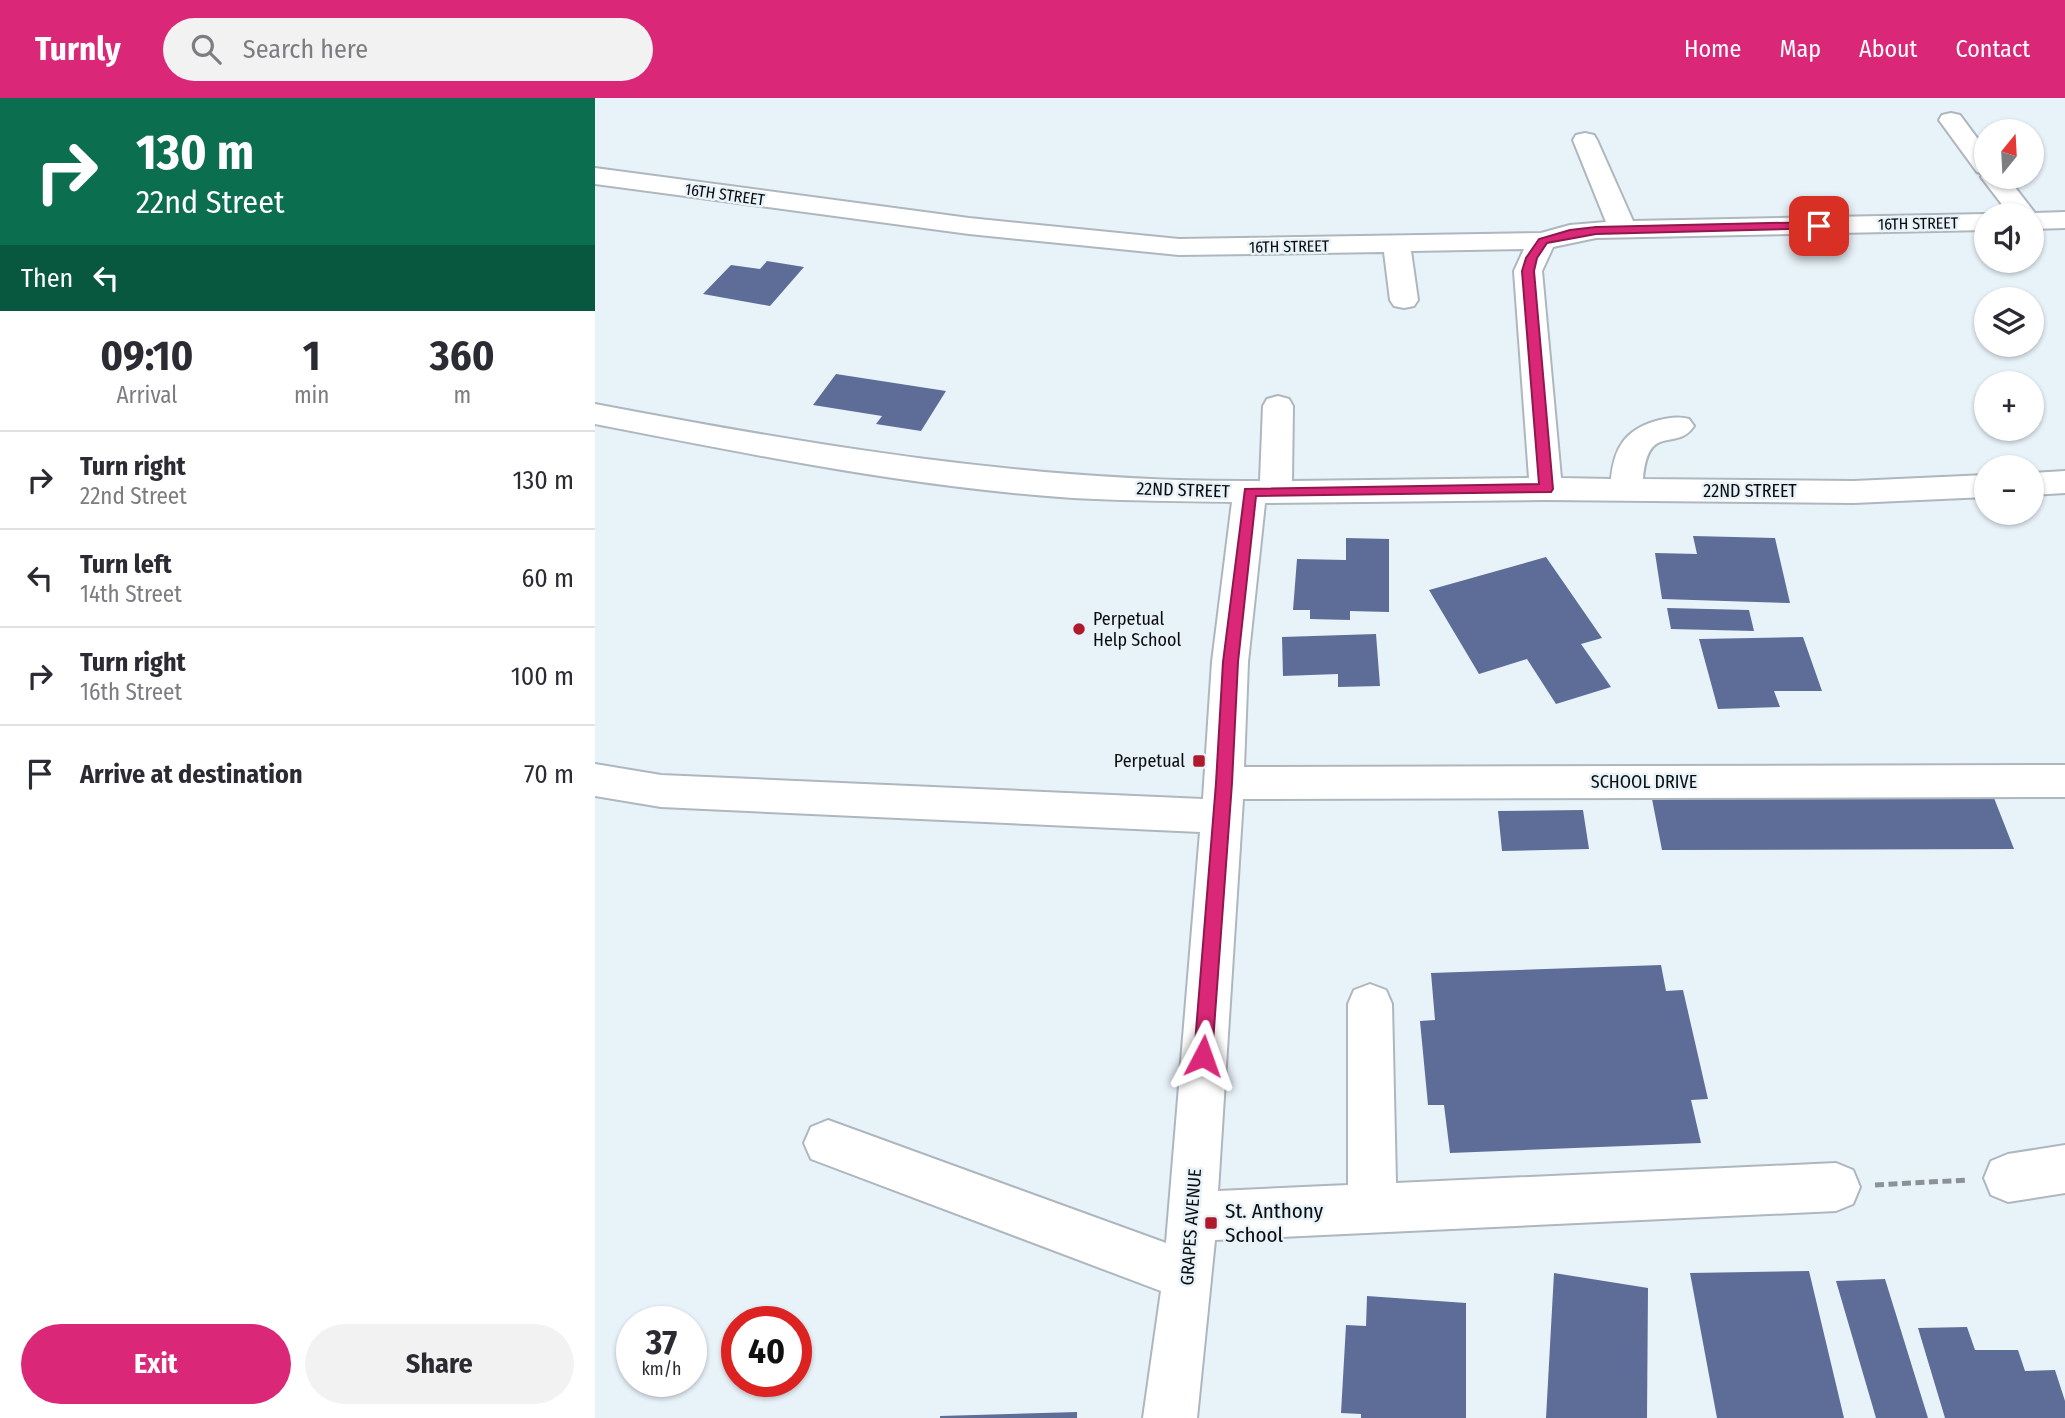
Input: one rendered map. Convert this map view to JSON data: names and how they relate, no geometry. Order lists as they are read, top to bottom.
{
  "streets": {
    "street": [
      "16TH STREET",
      "22ND STREET",
      "SCHOOL DRIVE",
      "GRAPES AVENUE"
    ]
  },
  "crossings": [
    ["22ND STREET", "GRAPES AVENUE"],
    ["SCHOOL DRIVE", "GRAPES AVENUE"]
  ],
  "places": {
    "other": ["Perpetual Help School"],
    "transit": ["Perpetual", "St. Anthony School"]
  },
  "north": "top",
  "page": {
    "header": "Turnly",
    "search": "Search here",
    "nav": [
      "Home",
      "Map",
      "About",
      "Contact"
    ],
    "turn": ["130 m", "22nd Street"],
    "map_buttons": ["+", "−"],
    "then": "Then",
    "eta": [
      "09:10",
      "Arrival",
      "1",
      "min",
      "360",
      "m"
    ],
    "list": [
      {
        "name": "Turn right",
        "note": "22nd Street",
        "value": "130 m"
      },
      {
        "name": "Turn left",
        "note": "14th Street",
        "value": "60 m"
      },
      {
        "name": "Turn right",
        "note": "16th Street",
        "value": "100 m"
      },
      {
        "name": "Arrive at destination",
        "value": "70 m"
      }
    ],
    "speed": "37 km/h",
    "limit": "40",
    "buttons": ["Exit", "Share"]
  }
}
